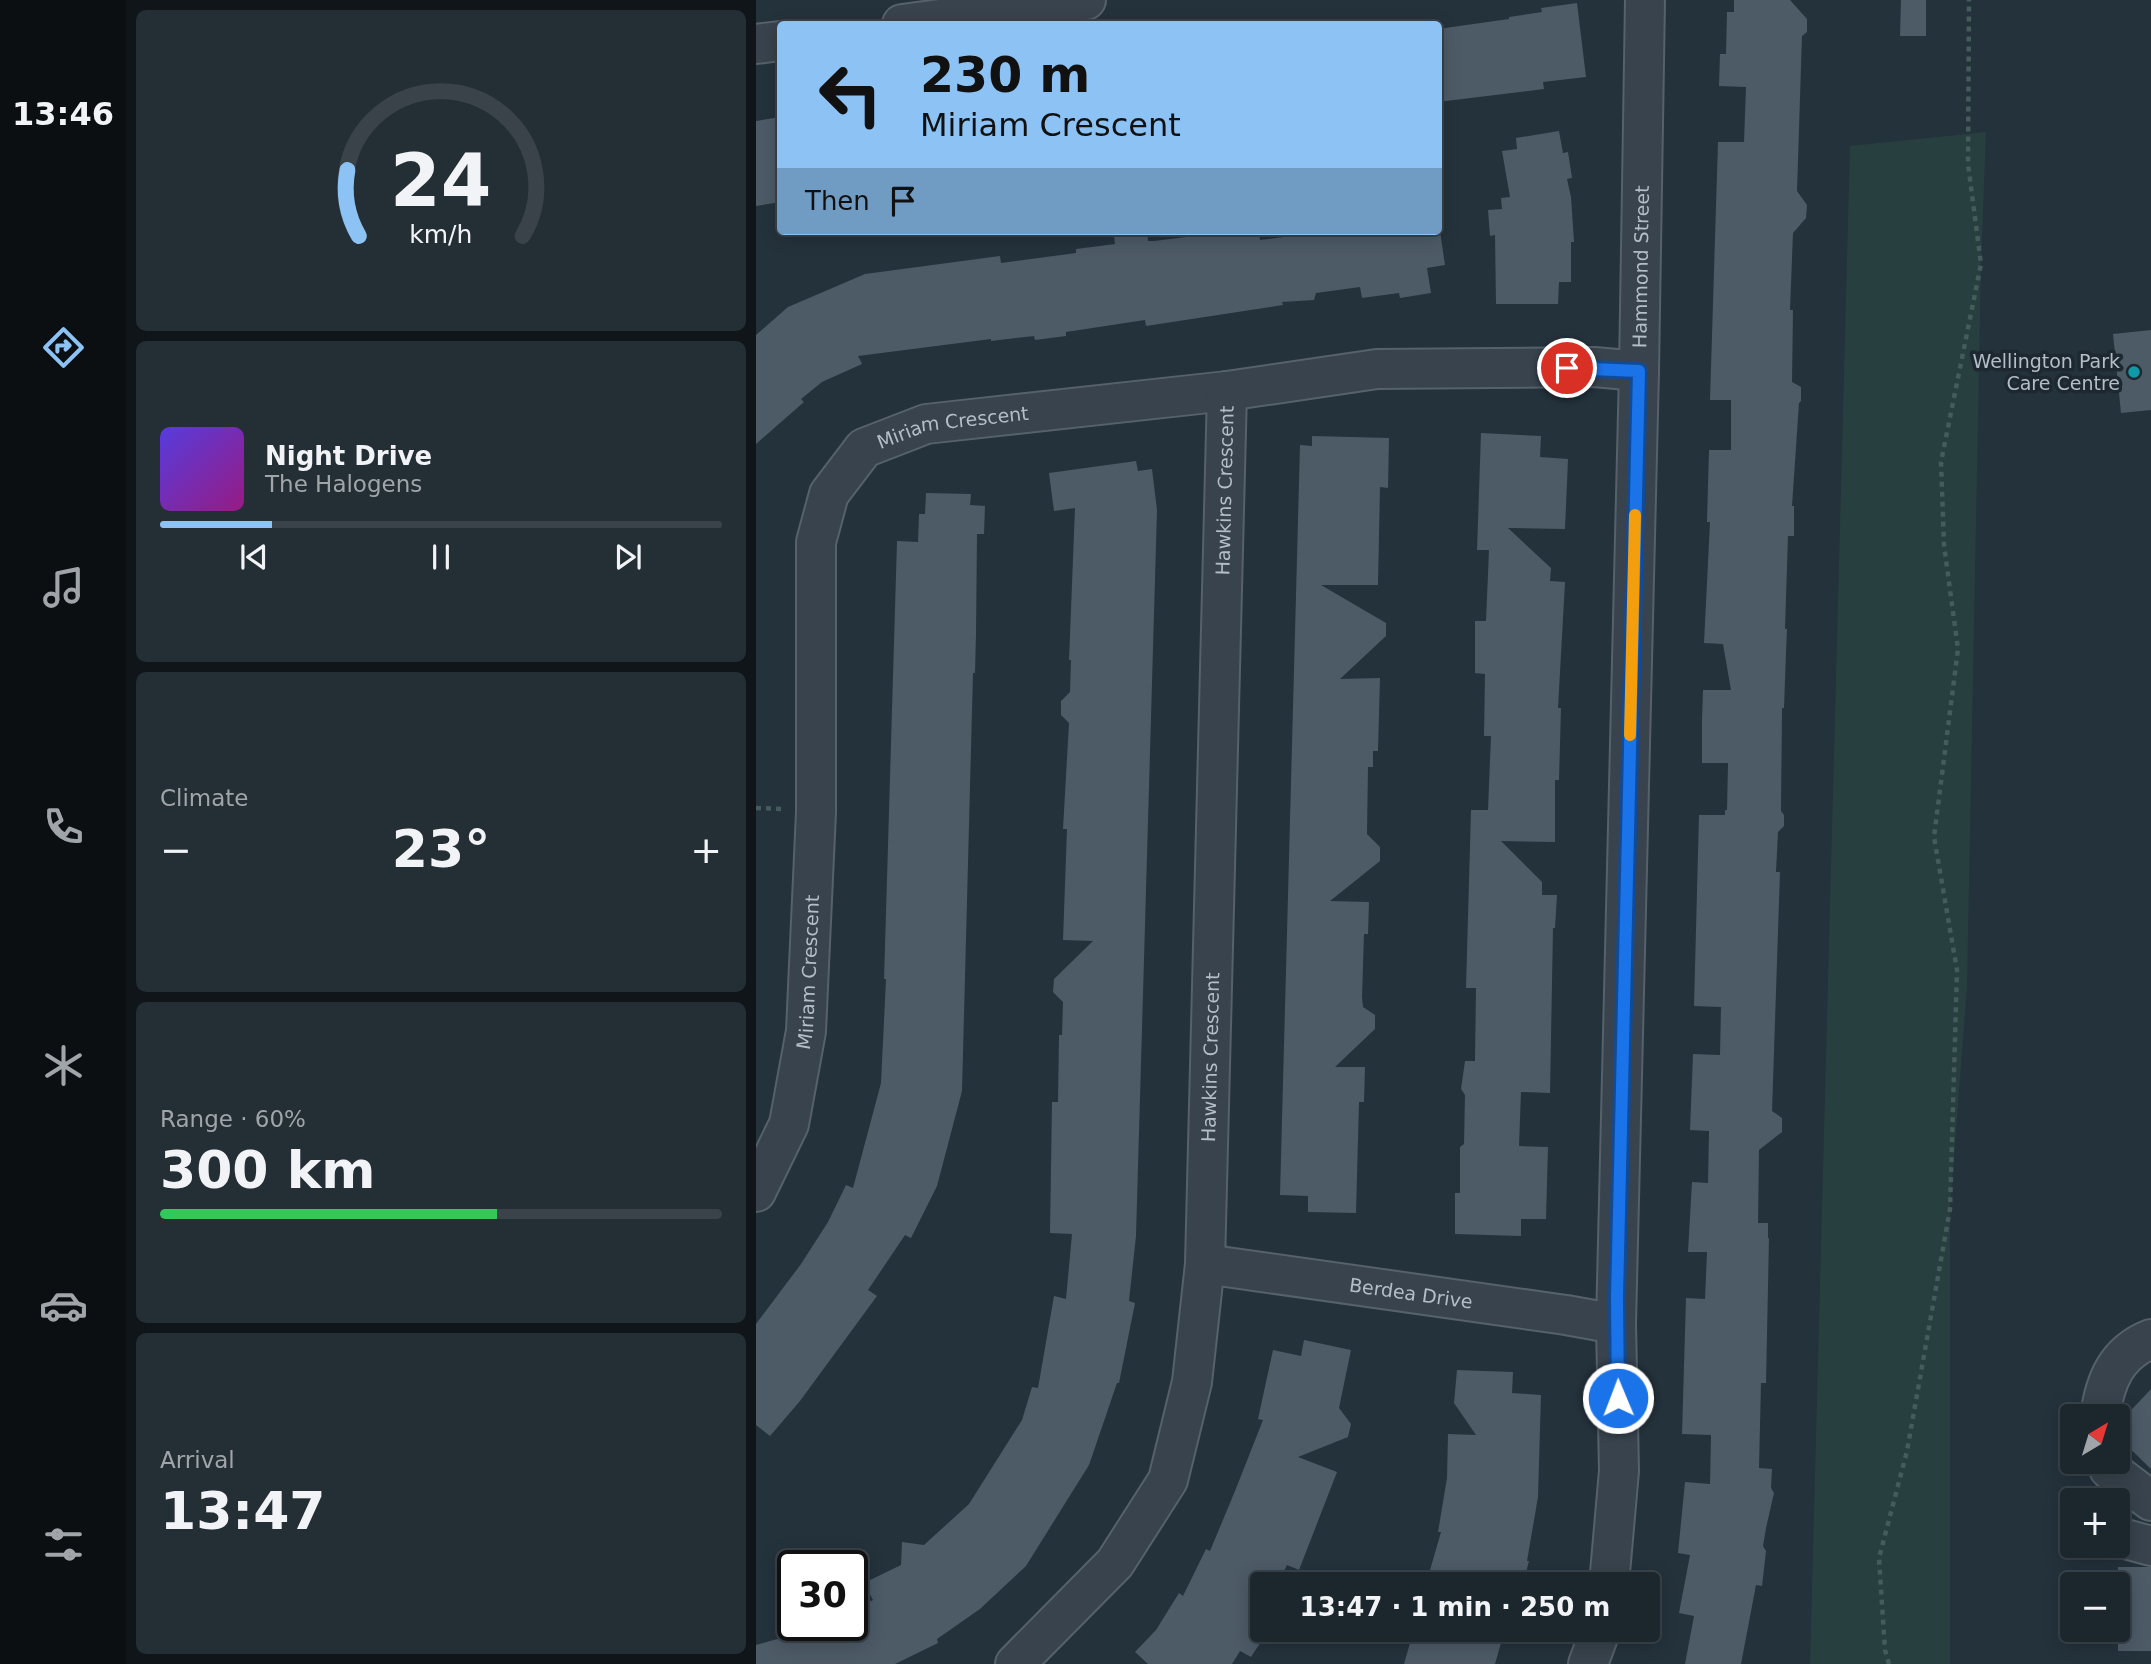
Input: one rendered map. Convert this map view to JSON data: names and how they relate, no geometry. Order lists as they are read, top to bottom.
{
  "streets": {
    "street": [
      "Hammond Street",
      "Miriam Crescent",
      "Hawkins Crescent",
      "Berdea Drive"
    ]
  },
  "crossings": [
    ["Hammond Street", "Miriam Crescent"],
    ["Hammond Street", "Berdea Drive"],
    ["Miriam Crescent", "Hawkins Crescent"],
    ["Hawkins Crescent", "Berdea Drive"]
  ],
  "places": ["Wellington Park Care Centre"],
  "north": "top right",
  "page": {
    "tabs": "13:46",
    "turn": ["230 m", "Miriam Crescent"],
    "then": "Then",
    "song": ["Night Drive", "The Halogens"],
    "tile": [
      "Climate",
      ["Range · 60%", "300 km"],
      ["Arrival", "13:47"]
    ],
    "heat": ["−", "23°", "+"],
    "map_buttons": ["+", "−"],
    "limit": "30",
    "trip": "13:47 · 1 min · 250 m",
    "gauge": ["24", "km/h"]
  }
}
